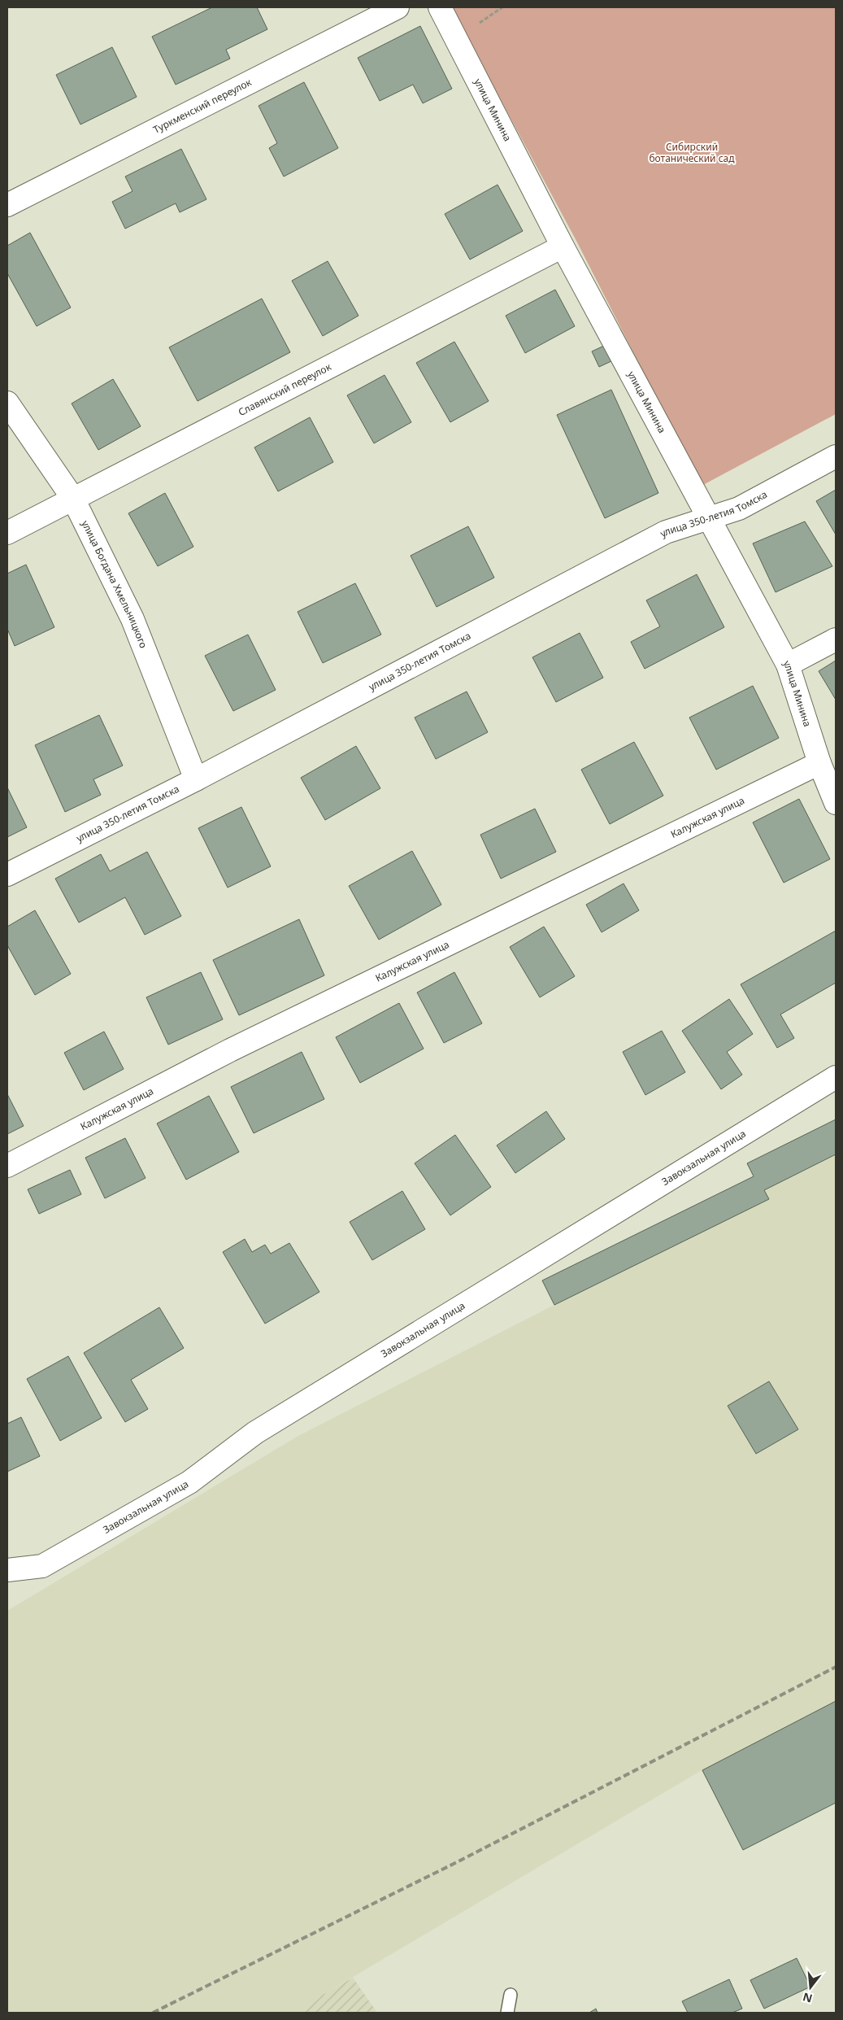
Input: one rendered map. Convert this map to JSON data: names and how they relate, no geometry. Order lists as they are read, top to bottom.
{
  "streets": {
    "street": [
      "Туркменский переулок",
      "улица Минина",
      "Славянский переулок",
      "улица 350-летия Томска",
      "улица Богдана Хмельницкого",
      "Калужская улица",
      "Завокзальная улица"
    ]
  },
  "crossings": [
    ["улица Минина", "Славянский переулок"],
    ["улица Минина", "улица 350-летия Томска"],
    ["улица Минина", "Калужская улица"],
    ["Славянский переулок", "улица Богдана Хмельницкого"],
    ["улица 350-летия Томска", "улица Богдана Хмельницкого"]
  ],
  "parks": ["Сибирский ботанический сад"],
  "north": "bottom"
}
